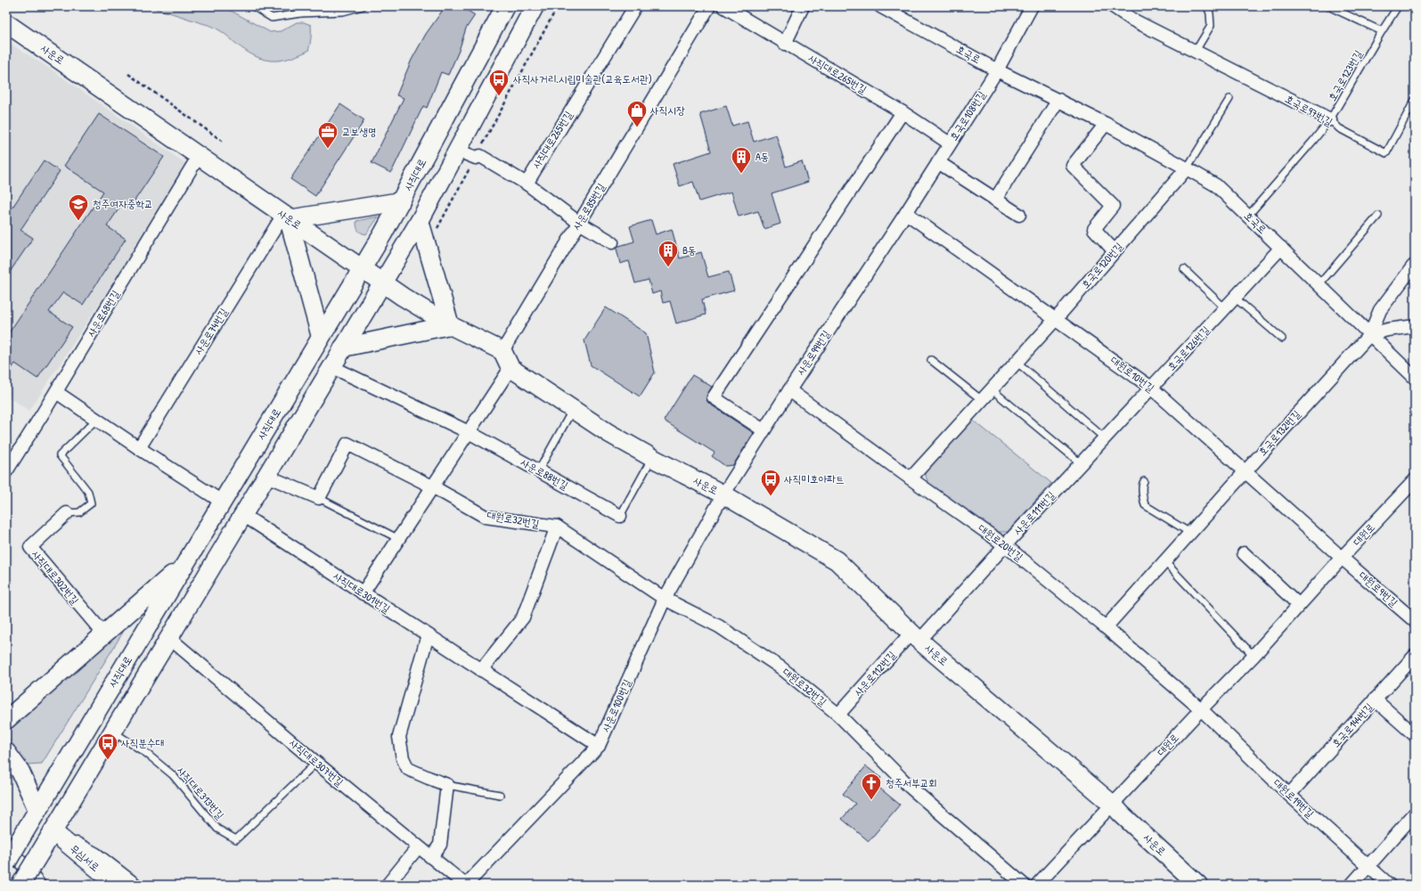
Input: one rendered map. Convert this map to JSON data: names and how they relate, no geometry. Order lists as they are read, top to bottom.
{
  "streets": {
    "street": [
      "사운로",
      "호국로",
      "사직대로265번길",
      "호국로97번길",
      "호국로108번길",
      "사직대로",
      "사운로85번길",
      "호국로120번길",
      "사운로68번길",
      "사운로74번길",
      "호국로126번길",
      "사운로99번길",
      "대원로10번길",
      "호국로132번길",
      "사운로88번길",
      "사운로111번길",
      "대원로32번길",
      "대원로",
      "대원로20번길",
      "사직대로302번길",
      "대원로9번길",
      "사직대로301번길",
      "사운로112번길",
      "사운로100번길",
      "호국로144번길",
      "사직대로307번길",
      "대원로19번길",
      "무심서로"
    ],
    "lane": ["호국로123번길", "사직대로313번길"]
  },
  "crossings": [
    ["사운로", "사직대로"],
    ["사운로", "사운로85번길"],
    ["사운로", "사운로68번길"],
    ["사운로", "사운로74번길"],
    ["사운로", "사운로99번길"],
    ["사운로", "사운로111번길"],
    ["사운로", "대원로"],
    ["사운로", "사운로112번길"],
    ["사운로", "사운로100번길"],
    ["호국로", "호국로123번길"],
    ["호국로", "호국로108번길"],
    ["호국로", "호국로120번길"],
    ["호국로", "호국로126번길"],
    ["호국로", "호국로132번길"],
    ["사직대로265번길", "호국로108번길"],
    ["호국로123번길", "호국로97번길"],
    ["호국로108번길", "사운로99번길"],
    ["호국로108번길", "대원로10번길"],
    ["호국로120번길", "대원로10번길"],
    ["호국로120번길", "대원로20번길"],
    ["호국로126번길", "대원로10번길"],
    ["호국로126번길", "사운로111번길"],
    ["사운로99번길", "대원로10번길"],
    ["사운로99번길", "대원로20번길"],
    ["사운로99번길", "사운로100번길"],
    ["대원로10번길", "호국로132번길"],
    ["대원로10번길", "사운로111번길"],
    ["대원로10번길", "대원로"],
    ["대원로10번길", "대원로9번길"],
    ["호국로132번길", "대원로20번길"],
    ["사운로111번길", "대원로20번길"],
    ["사운로111번길", "사운로112번길"],
    ["대원로32번길", "사운로112번길"],
    ["대원로32번길", "사운로100번길"],
    ["대원로", "대원로20번길"],
    ["대원로", "대원로9번길"],
    ["대원로", "대원로19번길"],
    ["대원로20번길", "대원로19번길"],
    ["사직대로301번길", "사운로100번길"],
    ["사운로100번길", "사직대로307번길"],
    ["호국로144번길", "대원로19번길"],
    ["사직대로307번길", "사직대로313번길"]
  ],
  "places": {
    "bus stop": ["사직사거리.시립미술관(교육도서관)", "사직미호아파트", "사직분수대"],
    "shop": ["사직시장"],
    "office": ["교보생명"],
    "building": ["A동", "B동"],
    "school or university": ["청주여자중학교"],
    "church": ["청주서부교회"]
  }
}
